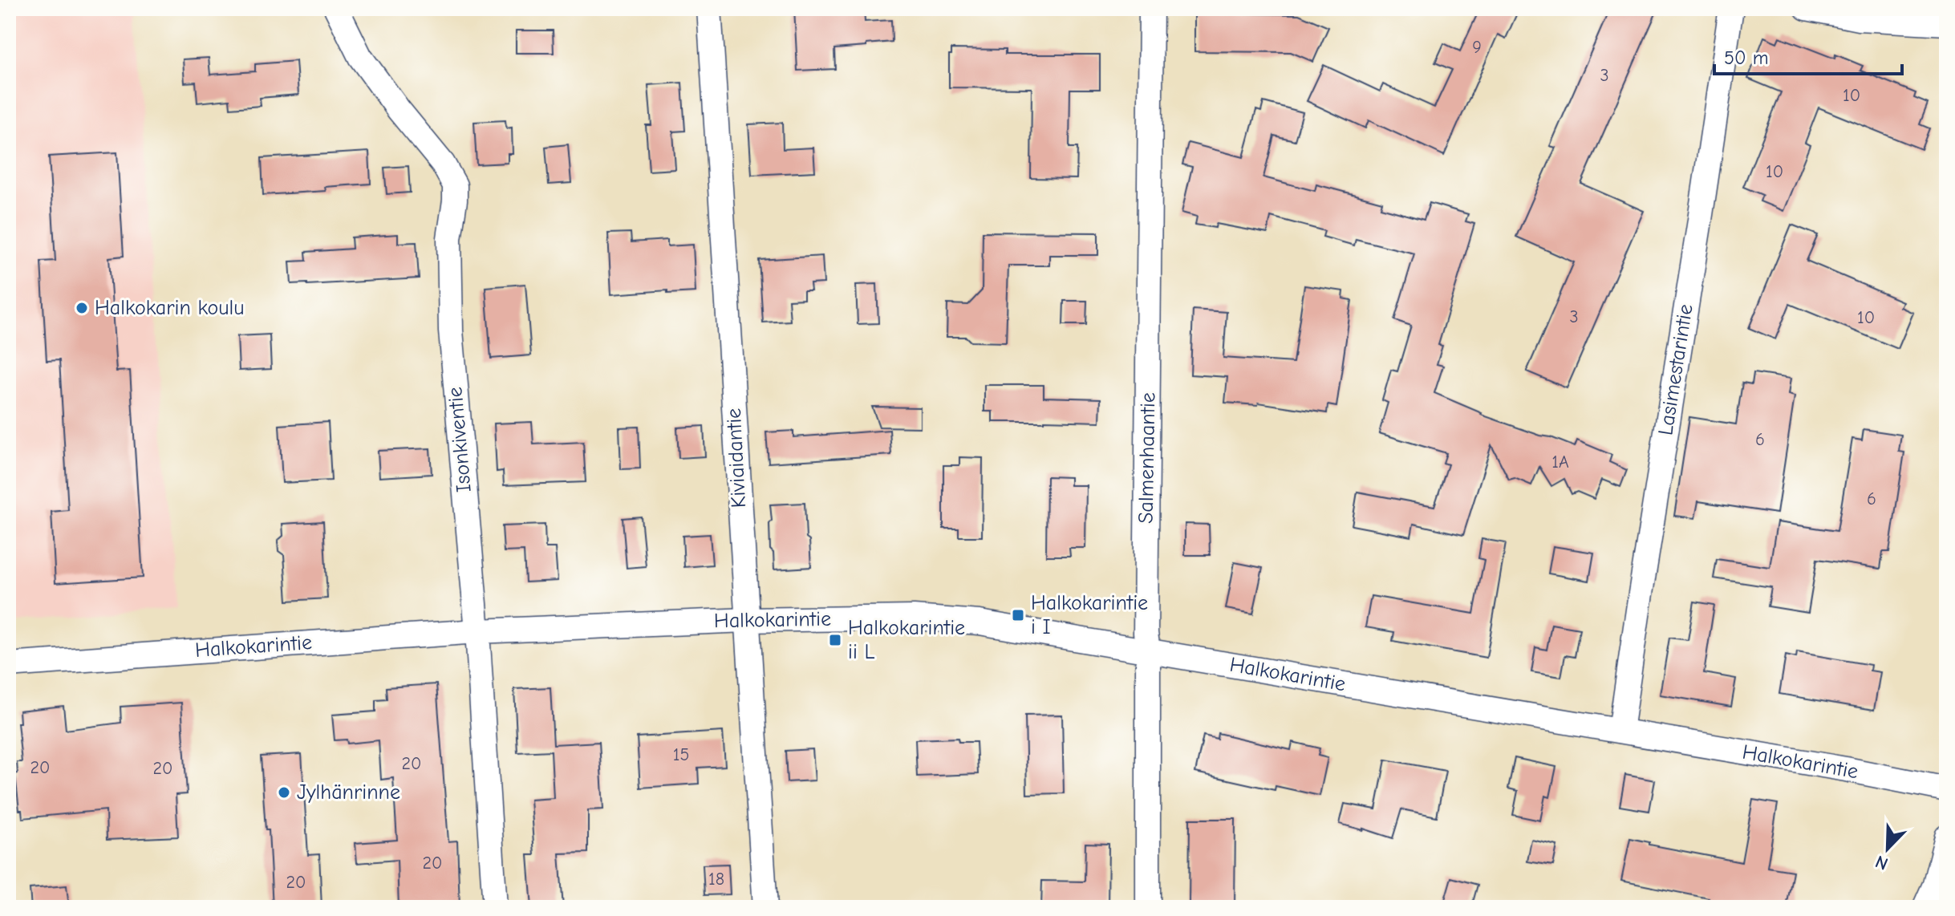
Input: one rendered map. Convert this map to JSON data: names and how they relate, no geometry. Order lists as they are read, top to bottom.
{
  "streets": {
    "street": [
      "Lasimestarintie",
      "Isonkiventie",
      "Kiviaidantie",
      "Salmenhaantie",
      "Halkokarintie"
    ]
  },
  "crossings": [
    ["Lasimestarintie", "Halkokarintie"],
    ["Isonkiventie", "Halkokarintie"],
    ["Kiviaidantie", "Halkokarintie"],
    ["Salmenhaantie", "Halkokarintie"]
  ],
  "places": {
    "other": ["Halkokarin koulu", "Jylhänrinne"],
    "transit": ["Halkokarintie i I", "Halkokarintie ii L"]
  },
  "house_numbers": [
    "9",
    "3",
    "10",
    "10",
    "3",
    "10",
    "6",
    "1A",
    "6",
    "15",
    "20",
    "20",
    "20",
    "20",
    "18",
    "20"
  ],
  "scale_bar": "50 m",
  "north": "bottom left"
}
